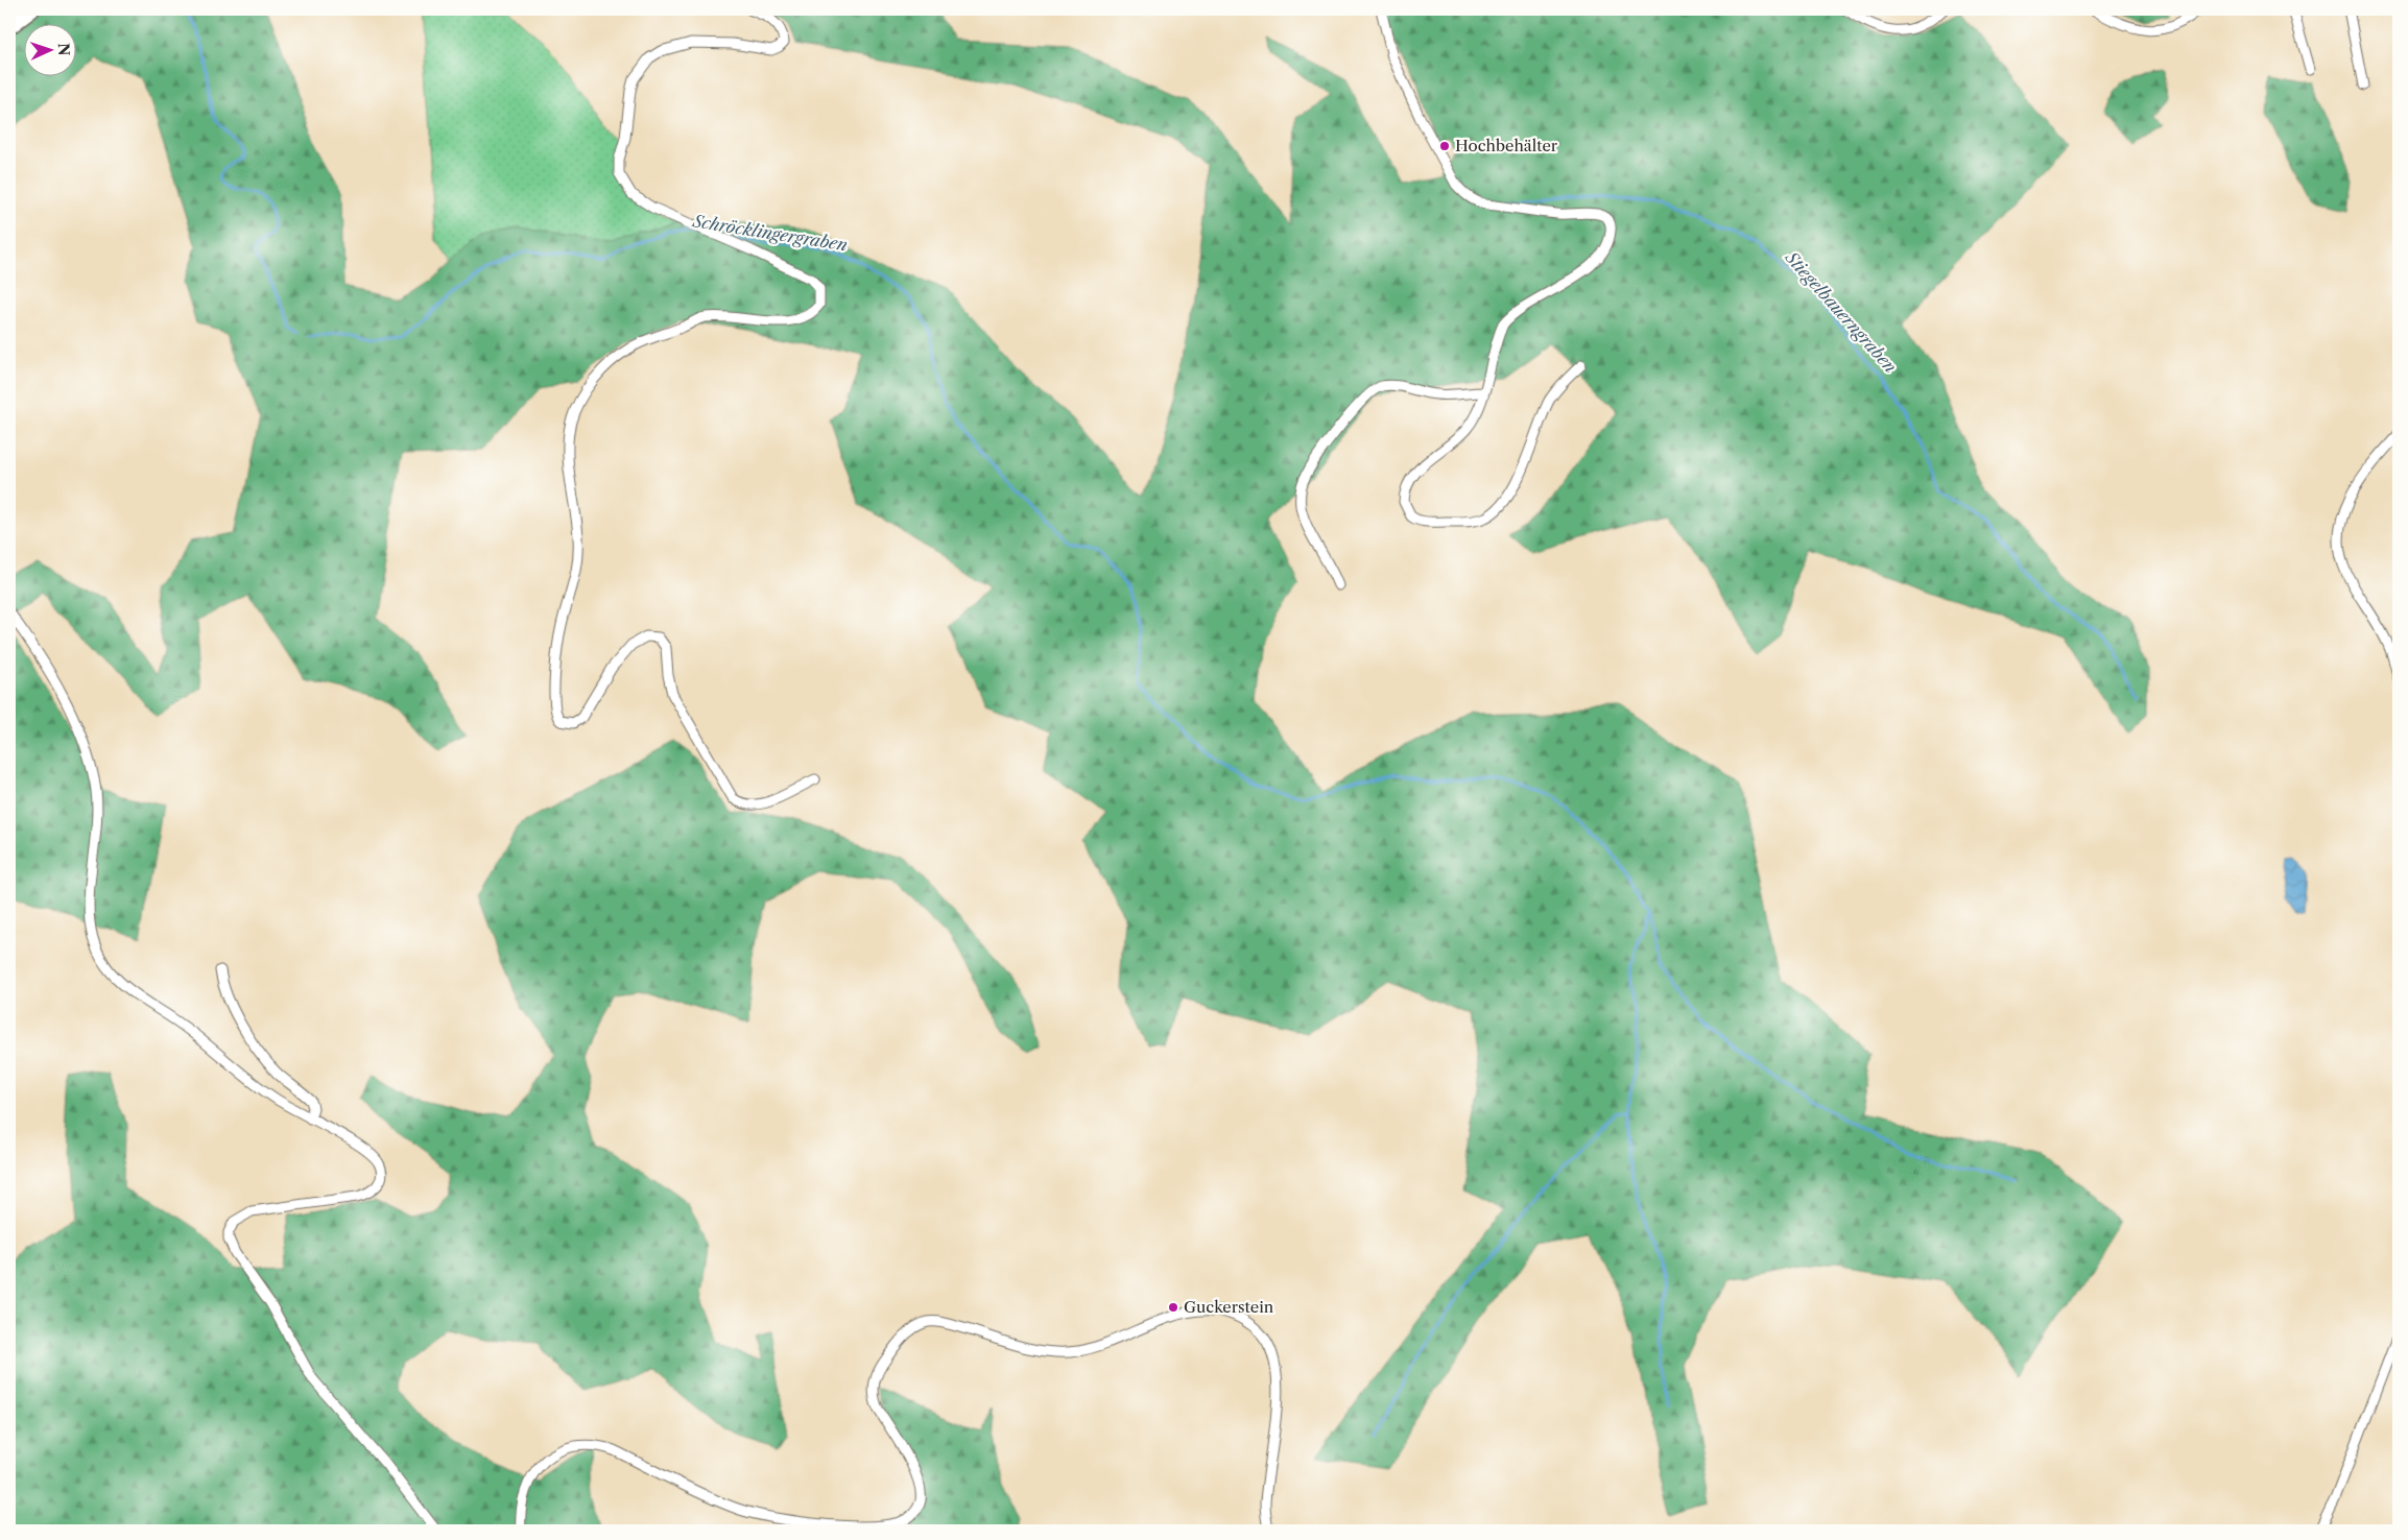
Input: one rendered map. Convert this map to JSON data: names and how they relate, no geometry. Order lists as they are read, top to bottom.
{
  "water": ["Schröcklingergraben", "Stiegelbauerngraben"],
  "places": ["Hochbehälter", "Guckerstein"],
  "north": "right"
}
